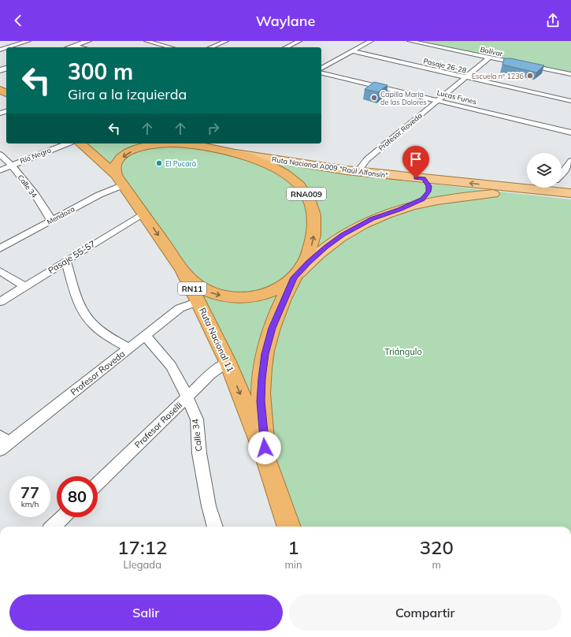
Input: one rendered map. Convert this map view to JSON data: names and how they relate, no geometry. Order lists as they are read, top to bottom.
{
  "streets": {
    "highway": [
      "Ruta Nacional A009 \"Raúl Alfonsín\"",
      "RNA009",
      "RN11",
      "Ruta Nacional 11"
    ],
    "street": [
      "Bolívar",
      "Pasaje 26-28",
      "Lucas Funes",
      "Profesor Roveda",
      "Río Negro",
      "Calle 34",
      "Mendoza",
      "Pasaje 55-57",
      "Profesor Roselli"
    ]
  },
  "crossings": [
    ["Bolívar", "Profesor Roveda"],
    ["Pasaje 26-28", "Profesor Roveda"],
    ["Lucas Funes", "Profesor Roveda"],
    ["Profesor Roveda", "Ruta Nacional A009 \"Raúl Alfonsín\""],
    ["Profesor Roveda", "Calle 34"],
    ["Profesor Roveda", "Ruta Nacional 11"],
    ["Río Negro", "Calle 34"],
    ["Ruta Nacional A009 \"Raúl Alfonsín\"", "RNA009"],
    ["Calle 34", "Mendoza"],
    ["Calle 34", "Profesor Roselli"],
    ["RNA009", "Mendoza"],
    ["RNA009", "RN11"],
    ["RNA009", "Ruta Nacional 11"],
    ["Mendoza", "Ruta Nacional 11"],
    ["Pasaje 55-57", "Ruta Nacional 11"],
    ["RN11", "Ruta Nacional 11"],
    ["Ruta Nacional 11", "Profesor Roselli"]
  ],
  "one_way": ["Ruta Nacional 11"],
  "parks": ["Triángulo"],
  "places": ["Escuela nº 1236", "Capilla María de las Dolores", "El Pucará"],
  "page": {
    "header": "Waylane",
    "turn": ["300 m", "Gira a la izquierda"],
    "speed": "77 km/h",
    "limit": "80",
    "eta": [
      "17:12",
      "Llegada",
      "1",
      "min",
      "320",
      "m"
    ],
    "buttons": ["Salir", "Compartir"]
  }
}
